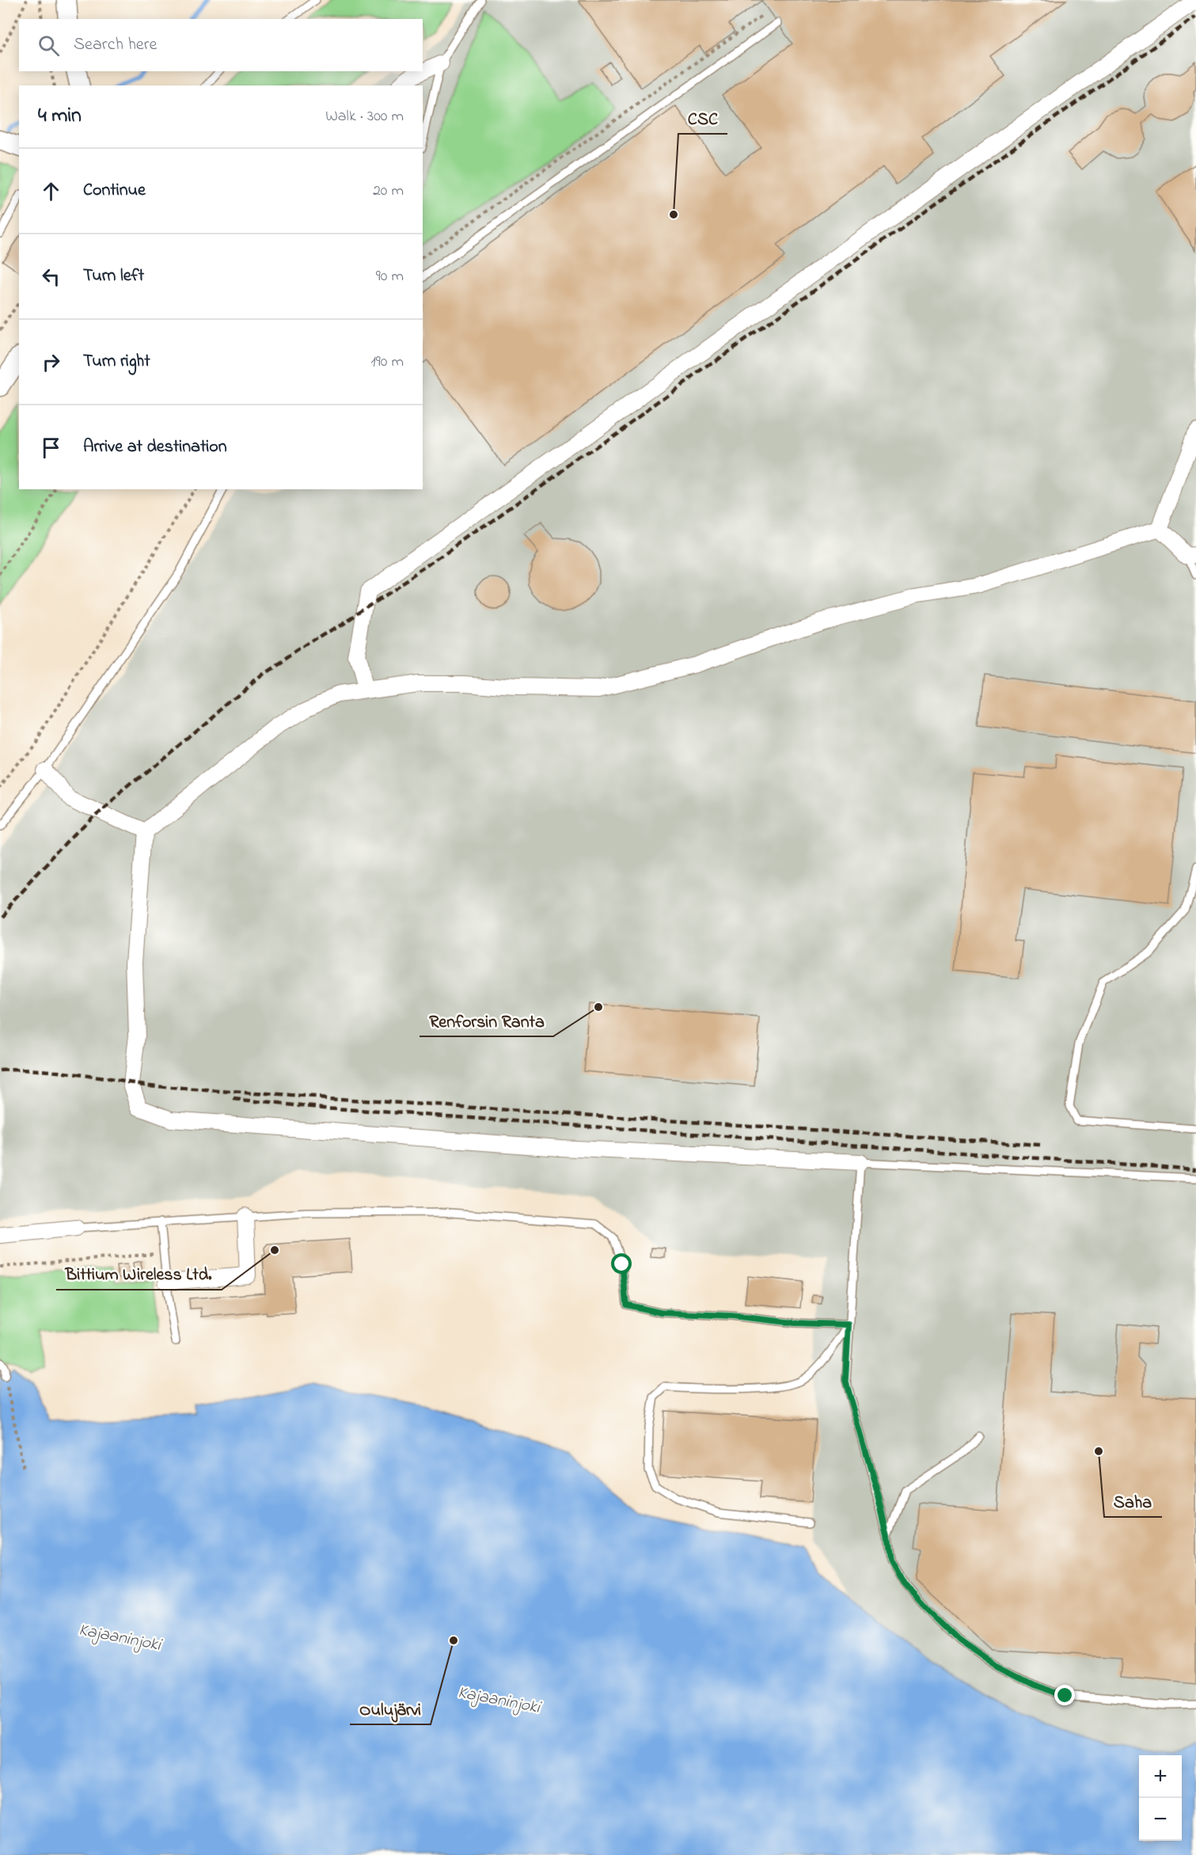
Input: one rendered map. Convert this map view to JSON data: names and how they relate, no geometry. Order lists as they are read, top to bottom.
{
  "water": ["Kajaaninjoki"],
  "places": [
    "CSC",
    "Renforsin Ranta",
    "Bittium Wireless Ltd.",
    "Saha",
    "Oulujärvi"
  ],
  "page": {
    "search": "Search here",
    "heading": ["4 min", "Walk · 300 m"],
    "list": [
      ["Continue", "20 m"],
      ["Turn left", "90 m"],
      ["Turn right", "190 m"],
      "Arrive at destination"
    ],
    "map_buttons": ["+", "−"]
  }
}
